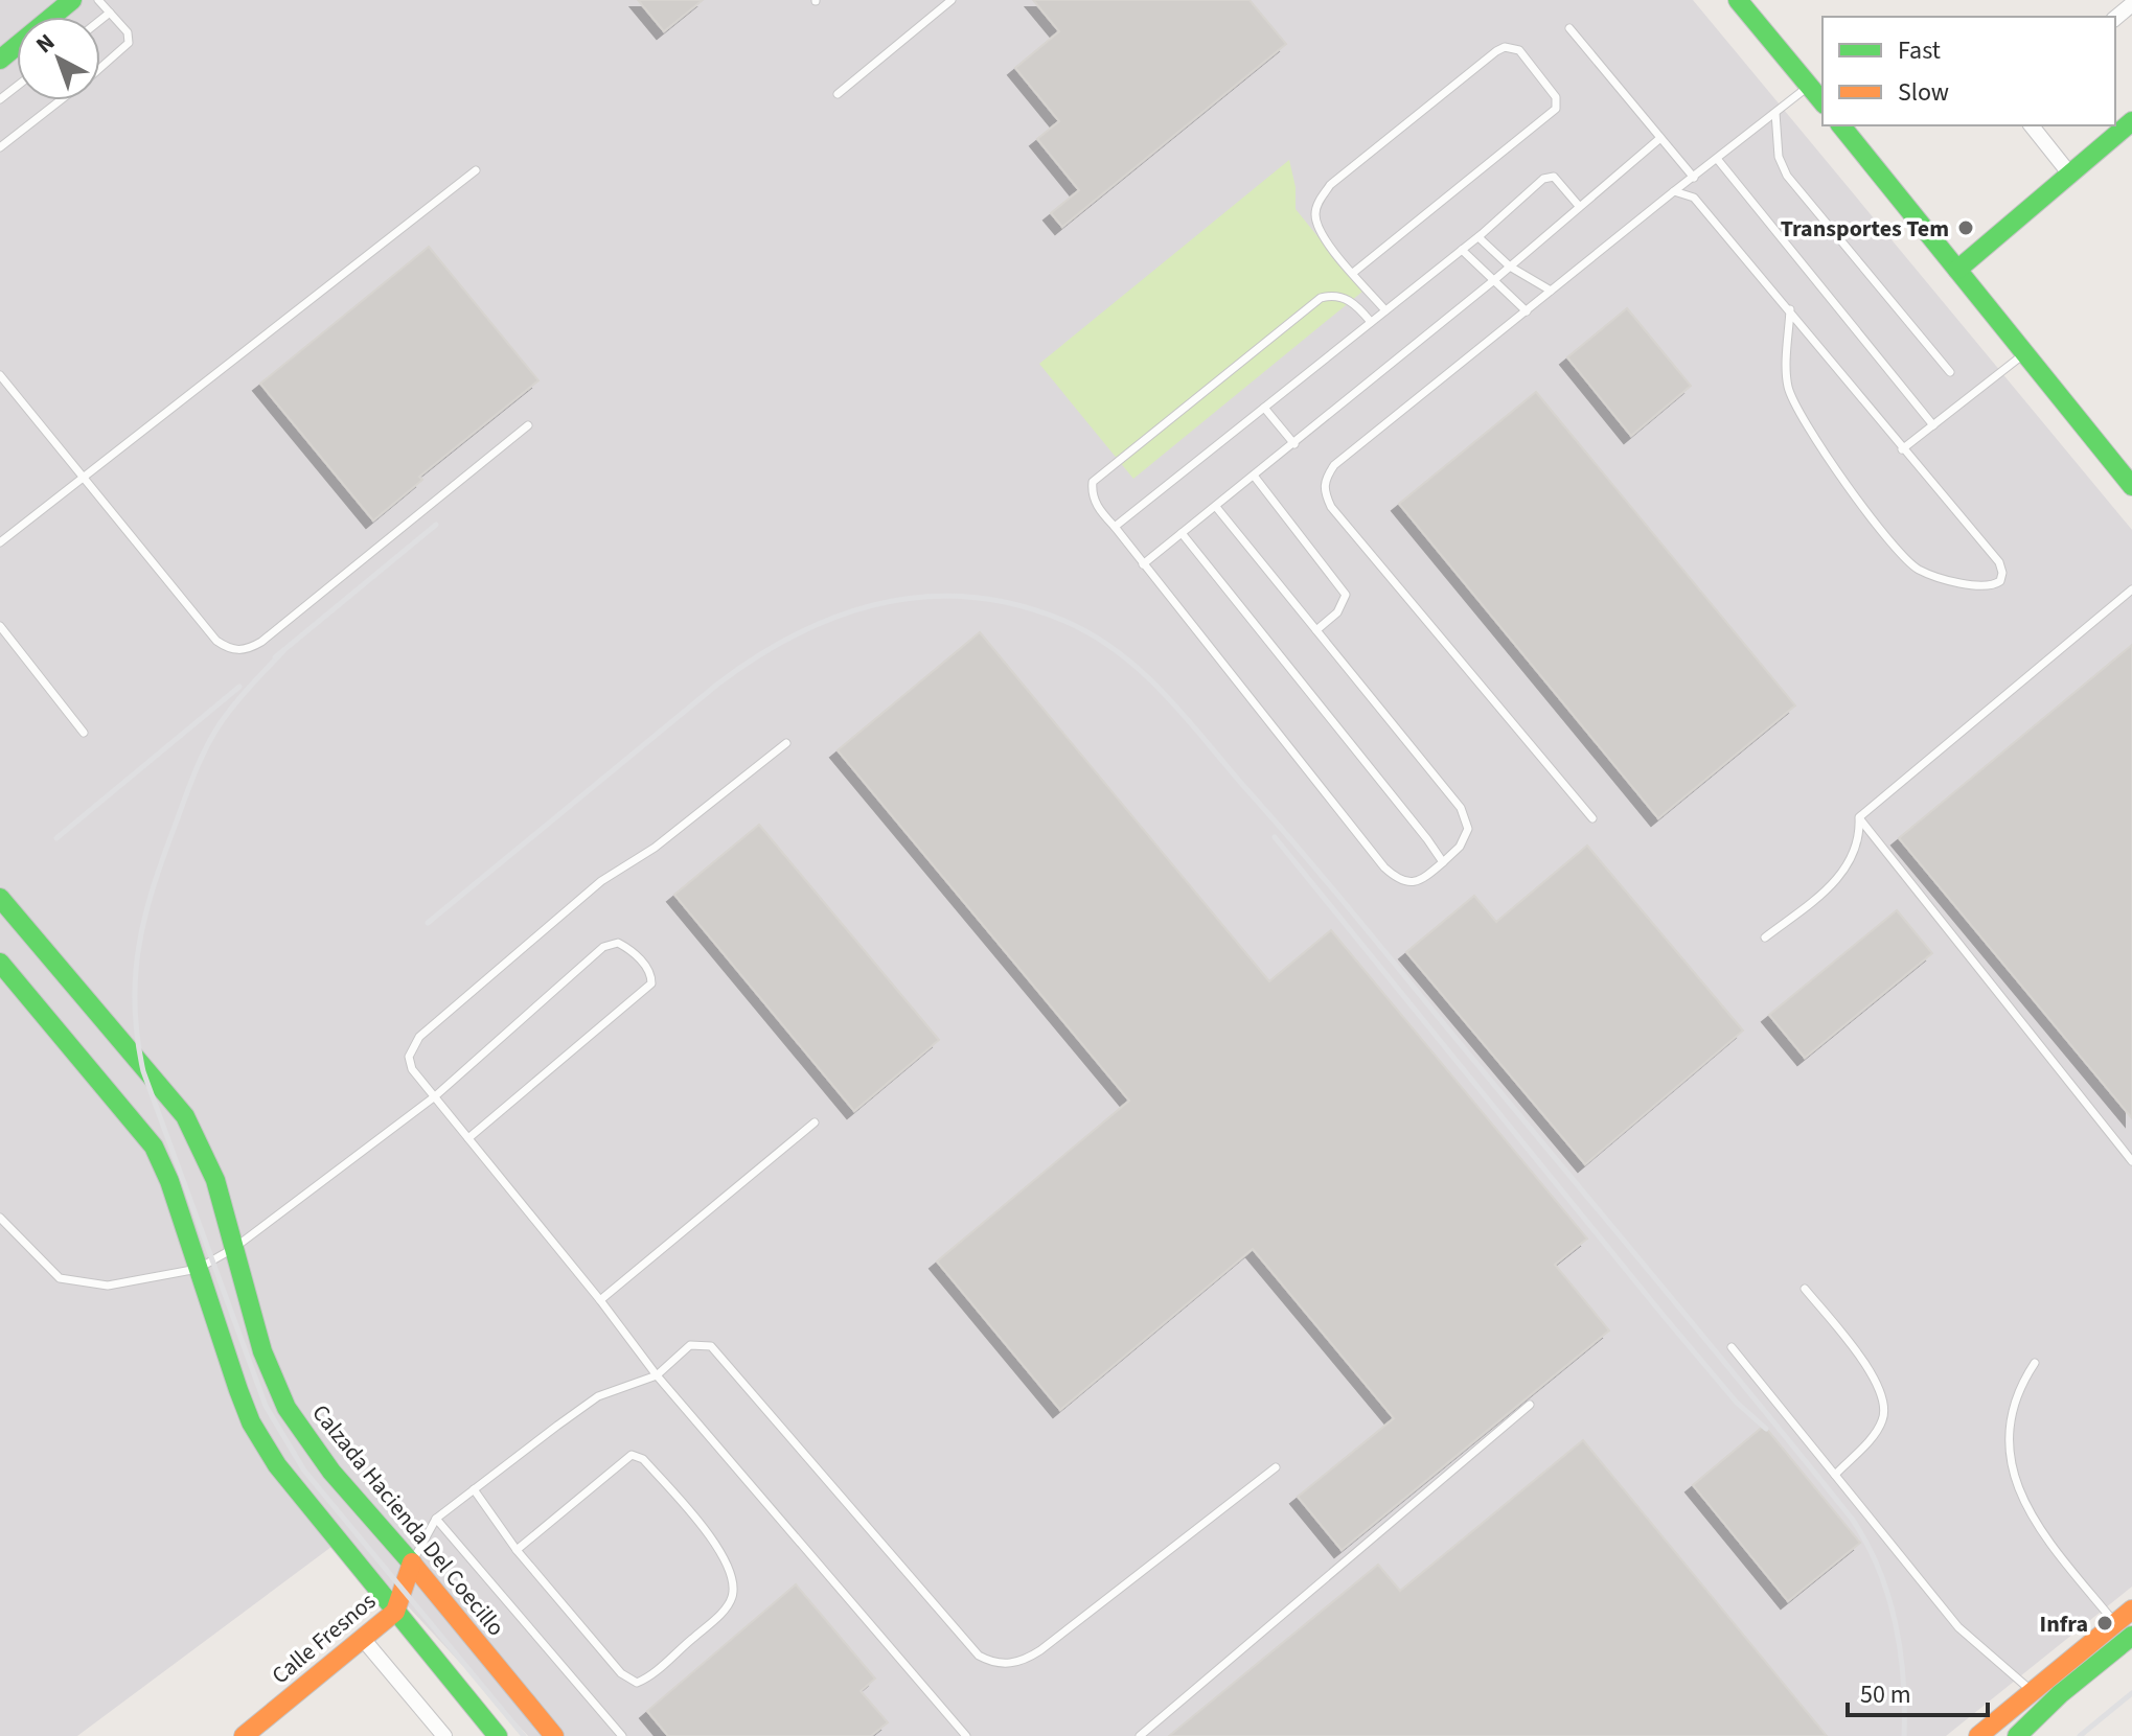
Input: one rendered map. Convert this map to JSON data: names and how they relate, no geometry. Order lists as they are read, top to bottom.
{
  "streets": {
    "main road": ["Calzada Hacienda Del Coecillo", "Calle Fresnos"]
  },
  "crossings": [
    ["Calzada Hacienda Del Coecillo", "Calle Fresnos"]
  ],
  "places": ["Transportes Tem", "Infra"],
  "legend": ["Fast", "Slow"],
  "scale_bar": "50 m",
  "north": "top left"
}
